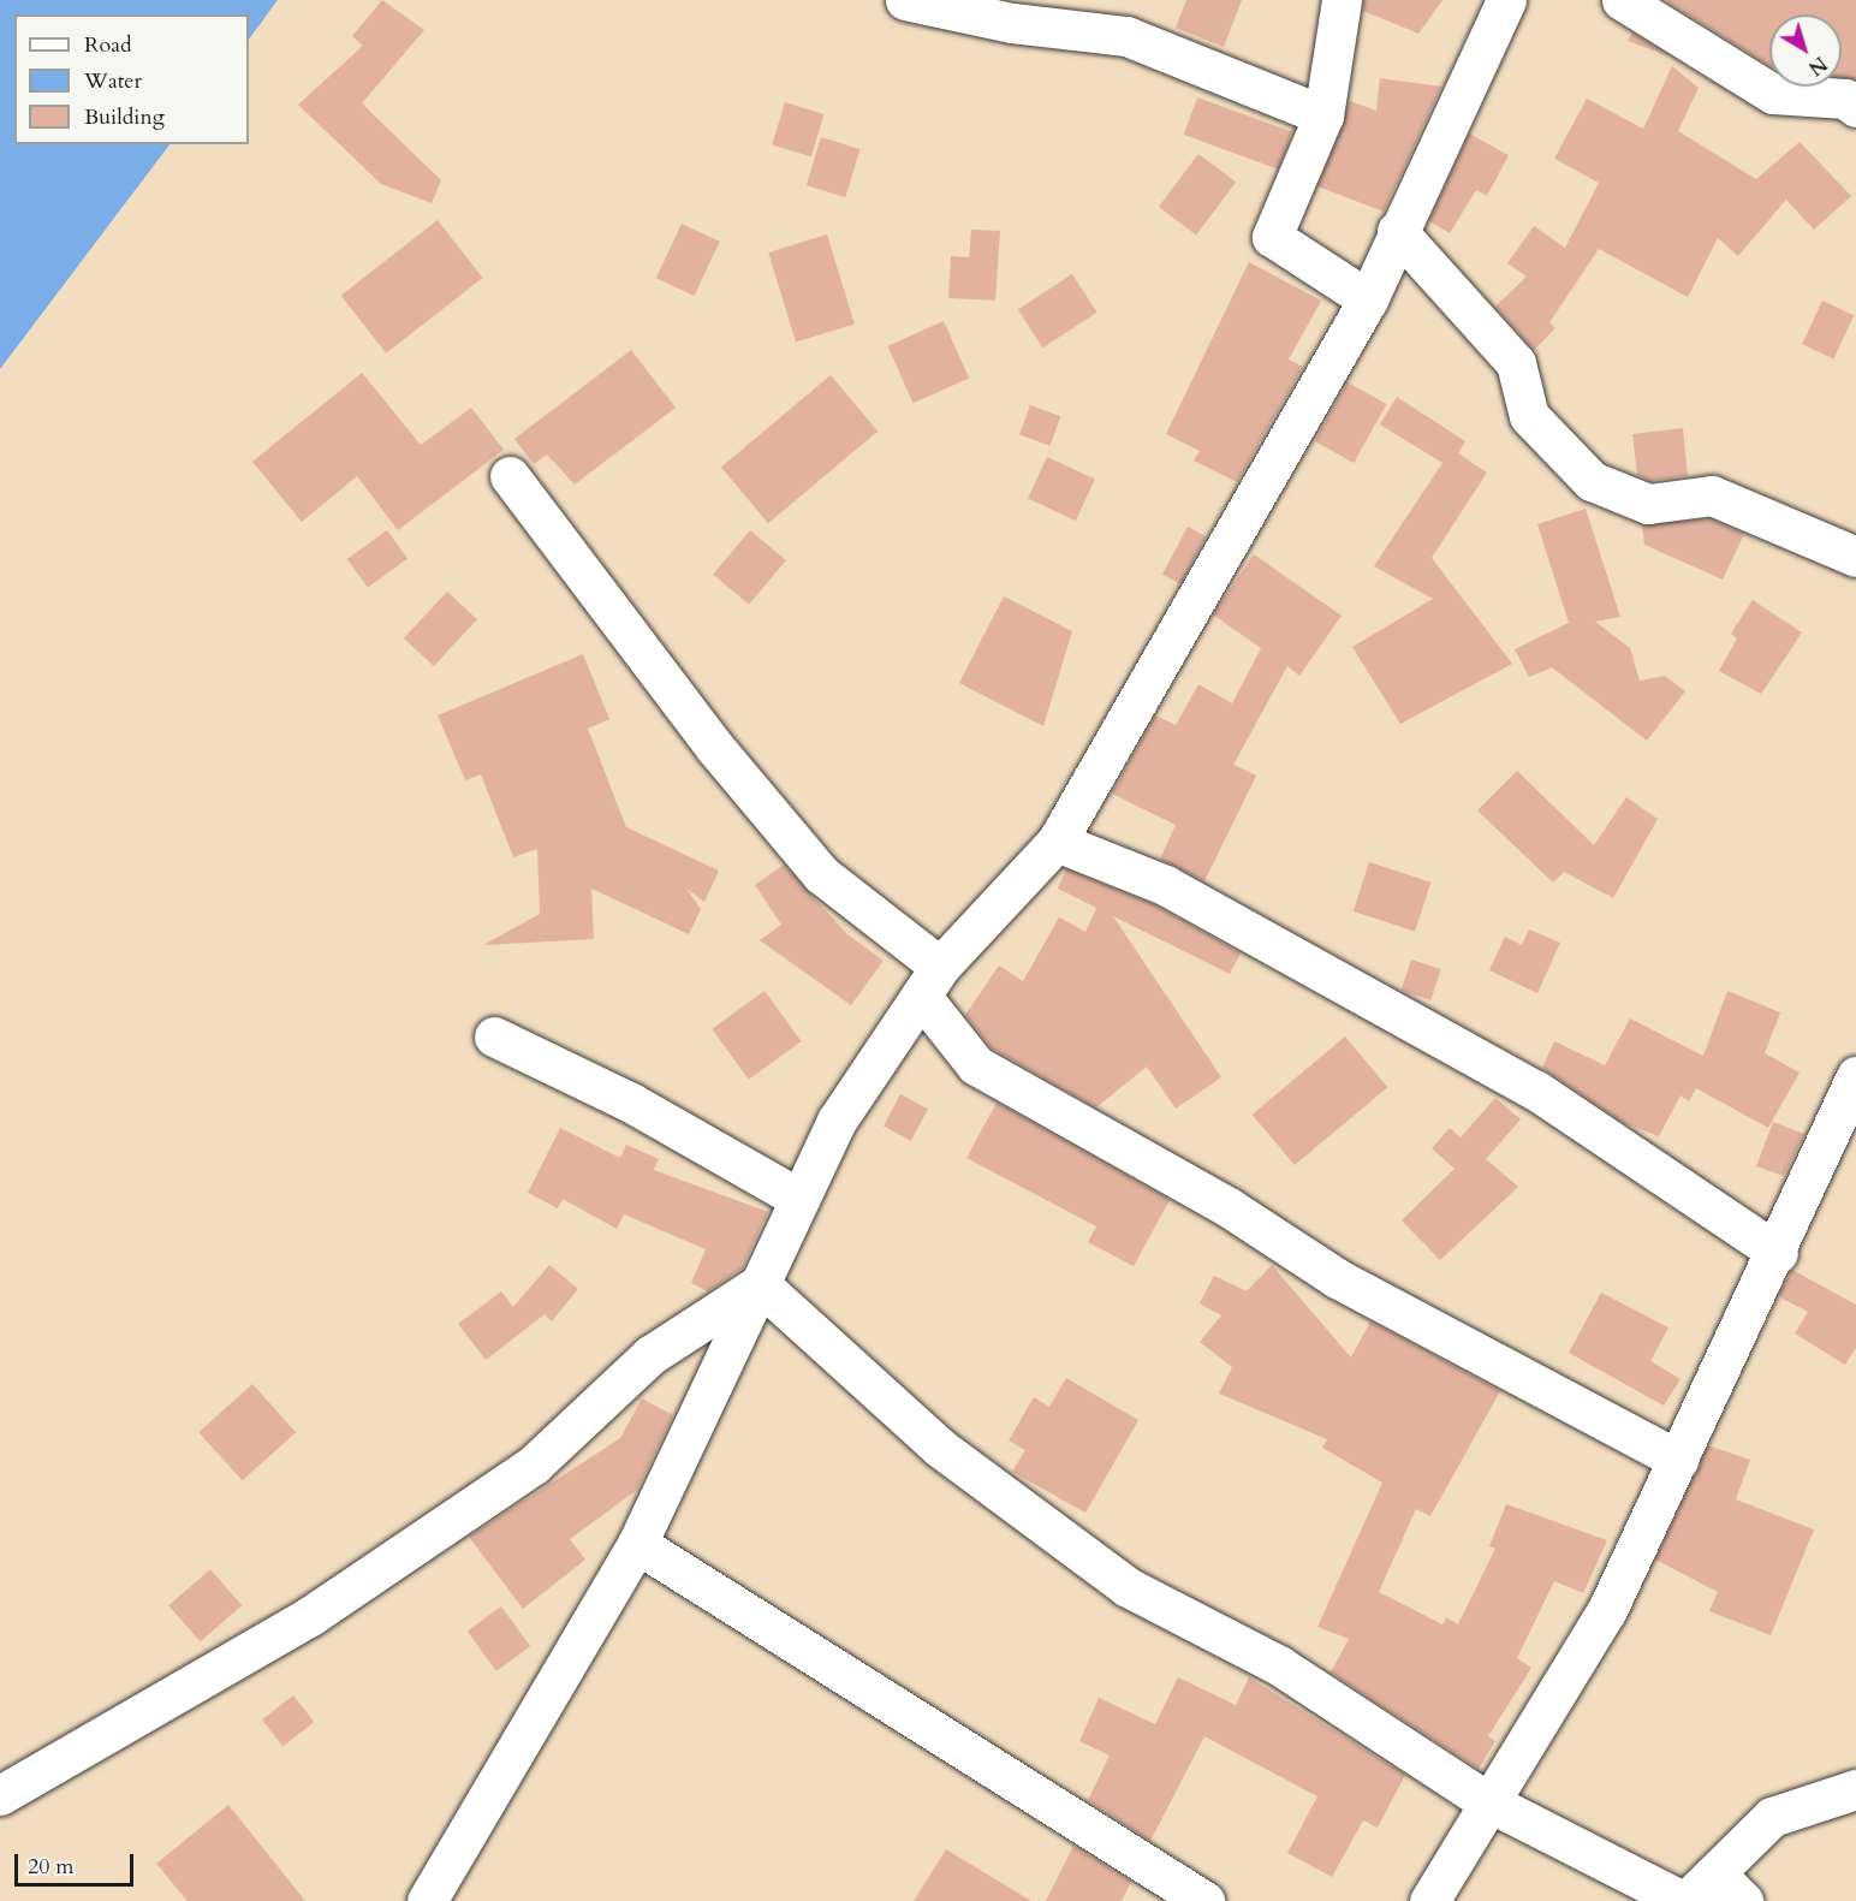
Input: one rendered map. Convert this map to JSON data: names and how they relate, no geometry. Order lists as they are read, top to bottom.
{
  "legend": ["Road", "Water", "Building"],
  "scale_bar": "20 m",
  "north": "bottom right"
}
